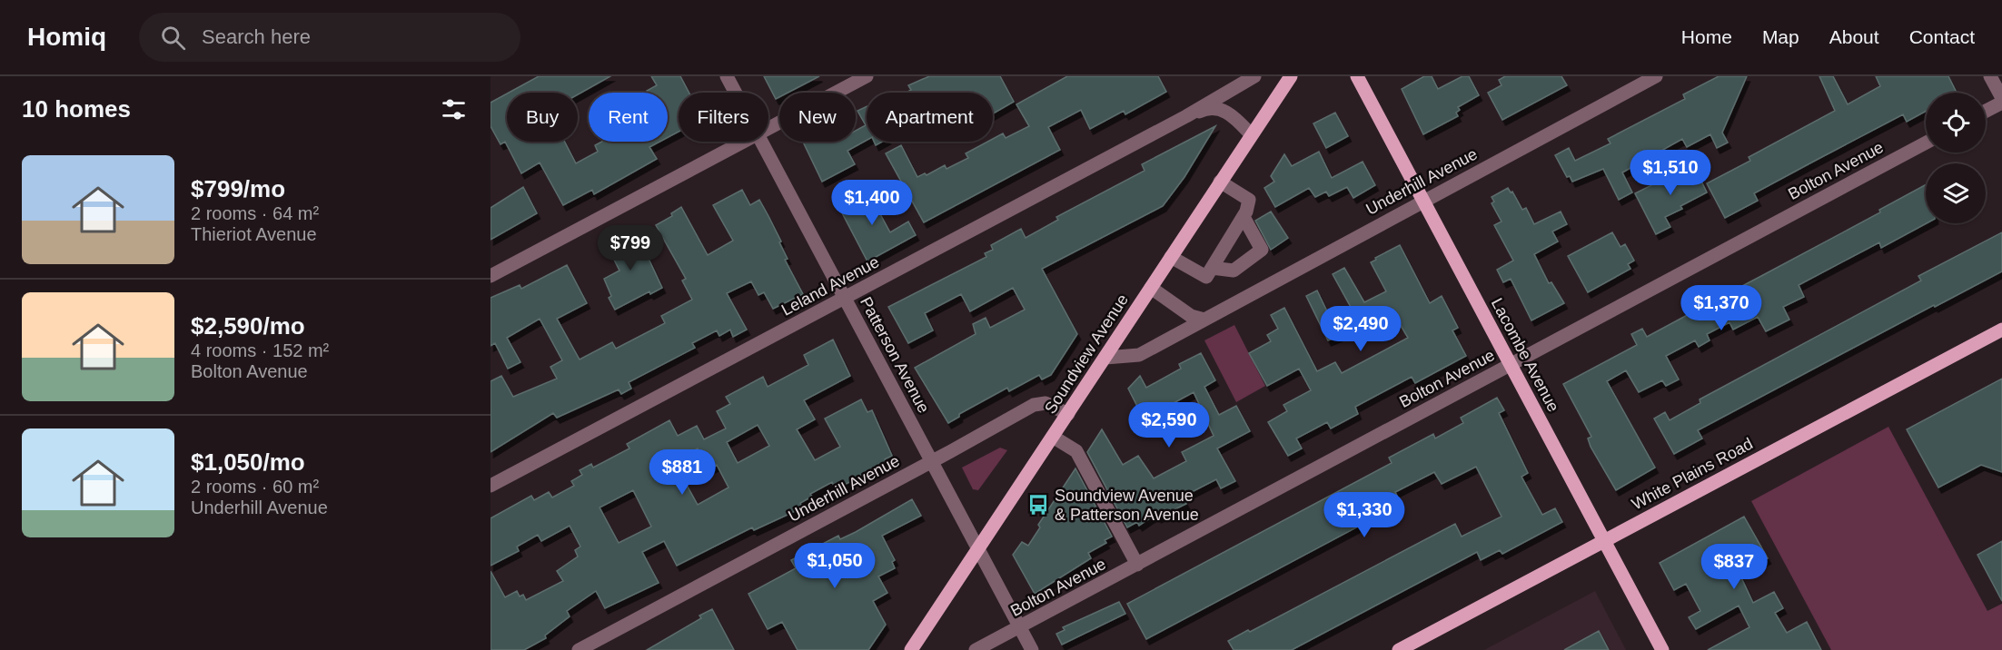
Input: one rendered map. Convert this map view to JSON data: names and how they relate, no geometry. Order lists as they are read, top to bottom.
{
  "streets": {
    "main road": ["Soundview Avenue", "Lacombe Avenue", "White Plains Road"],
    "street": [
      "Bolton Avenue",
      "Underhill Avenue",
      "Leland Avenue",
      "Patterson Avenue"
    ]
  },
  "crossings": [
    ["Bolton Avenue", "Patterson Avenue"],
    ["Bolton Avenue", "Lacombe Avenue"],
    ["Underhill Avenue", "Soundview Avenue"],
    ["Underhill Avenue", "Patterson Avenue"],
    ["Underhill Avenue", "Lacombe Avenue"],
    ["Leland Avenue", "Soundview Avenue"],
    ["Leland Avenue", "Patterson Avenue"],
    ["Soundview Avenue", "Patterson Avenue"],
    ["Lacombe Avenue", "White Plains Road"]
  ],
  "places": {
    "bus stop": ["Soundview Avenue & Patterson Avenue"]
  },
  "page": {
    "header": "Homiq",
    "search": "Search here",
    "nav": [
      "Home",
      "Map",
      "About",
      "Contact"
    ],
    "heading": "10 homes",
    "chip": [
      "Buy",
      "Rent",
      "Filters",
      "New",
      "Apartment"
    ],
    "list": [
      {
        "name": "$799/mo",
        "note": "2 rooms · 64 m² · Thieriot Avenue"
      },
      {
        "name": "$2,590/mo",
        "note": "4 rooms · 152 m² · Bolton Avenue"
      },
      {
        "name": "$1,050/mo",
        "note": "2 rooms · 60 m² · Underhill Avenue"
      }
    ],
    "price": [
      "$1,510",
      "$1,400",
      "$799",
      "$1,370",
      "$2,490",
      "$2,590",
      "$881",
      "$1,330",
      "$1,050",
      "$837"
    ]
  }
}
